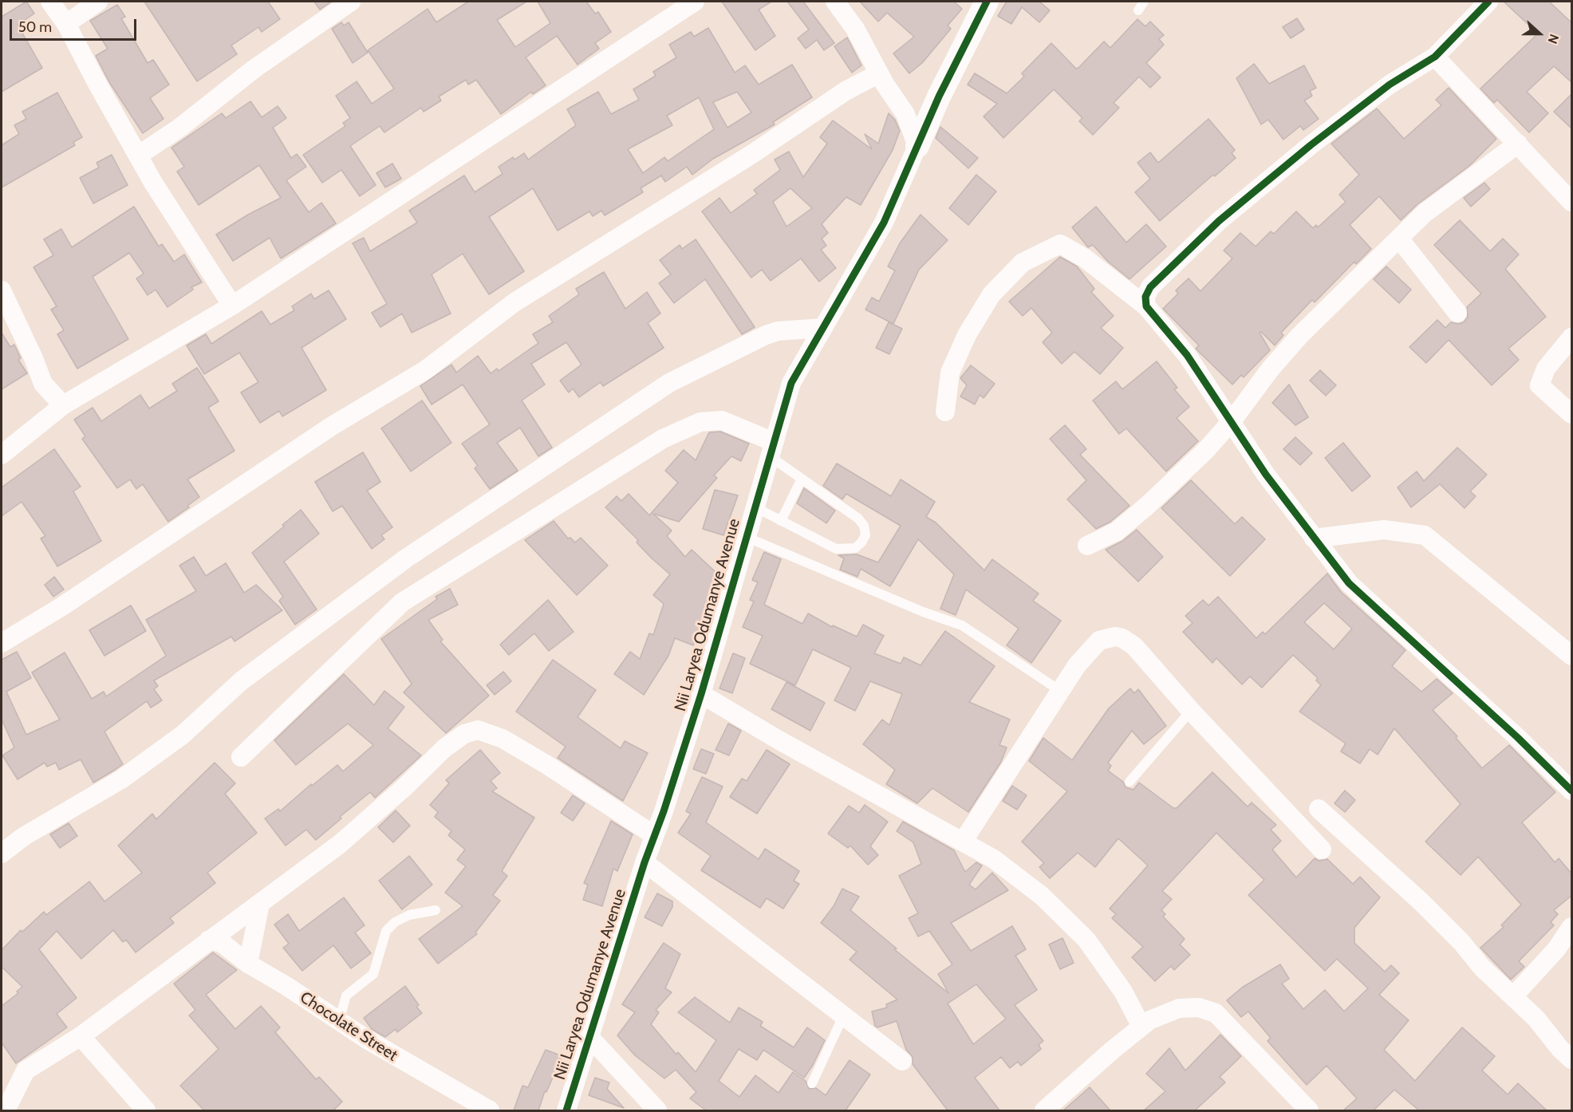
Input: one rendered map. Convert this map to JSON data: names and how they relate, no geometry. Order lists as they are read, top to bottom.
{
  "streets": {
    "street": ["Nii Laryea Odumanye Avenue", "Chocolate Street"]
  },
  "scale_bar": "50 m",
  "north": "right"
}
